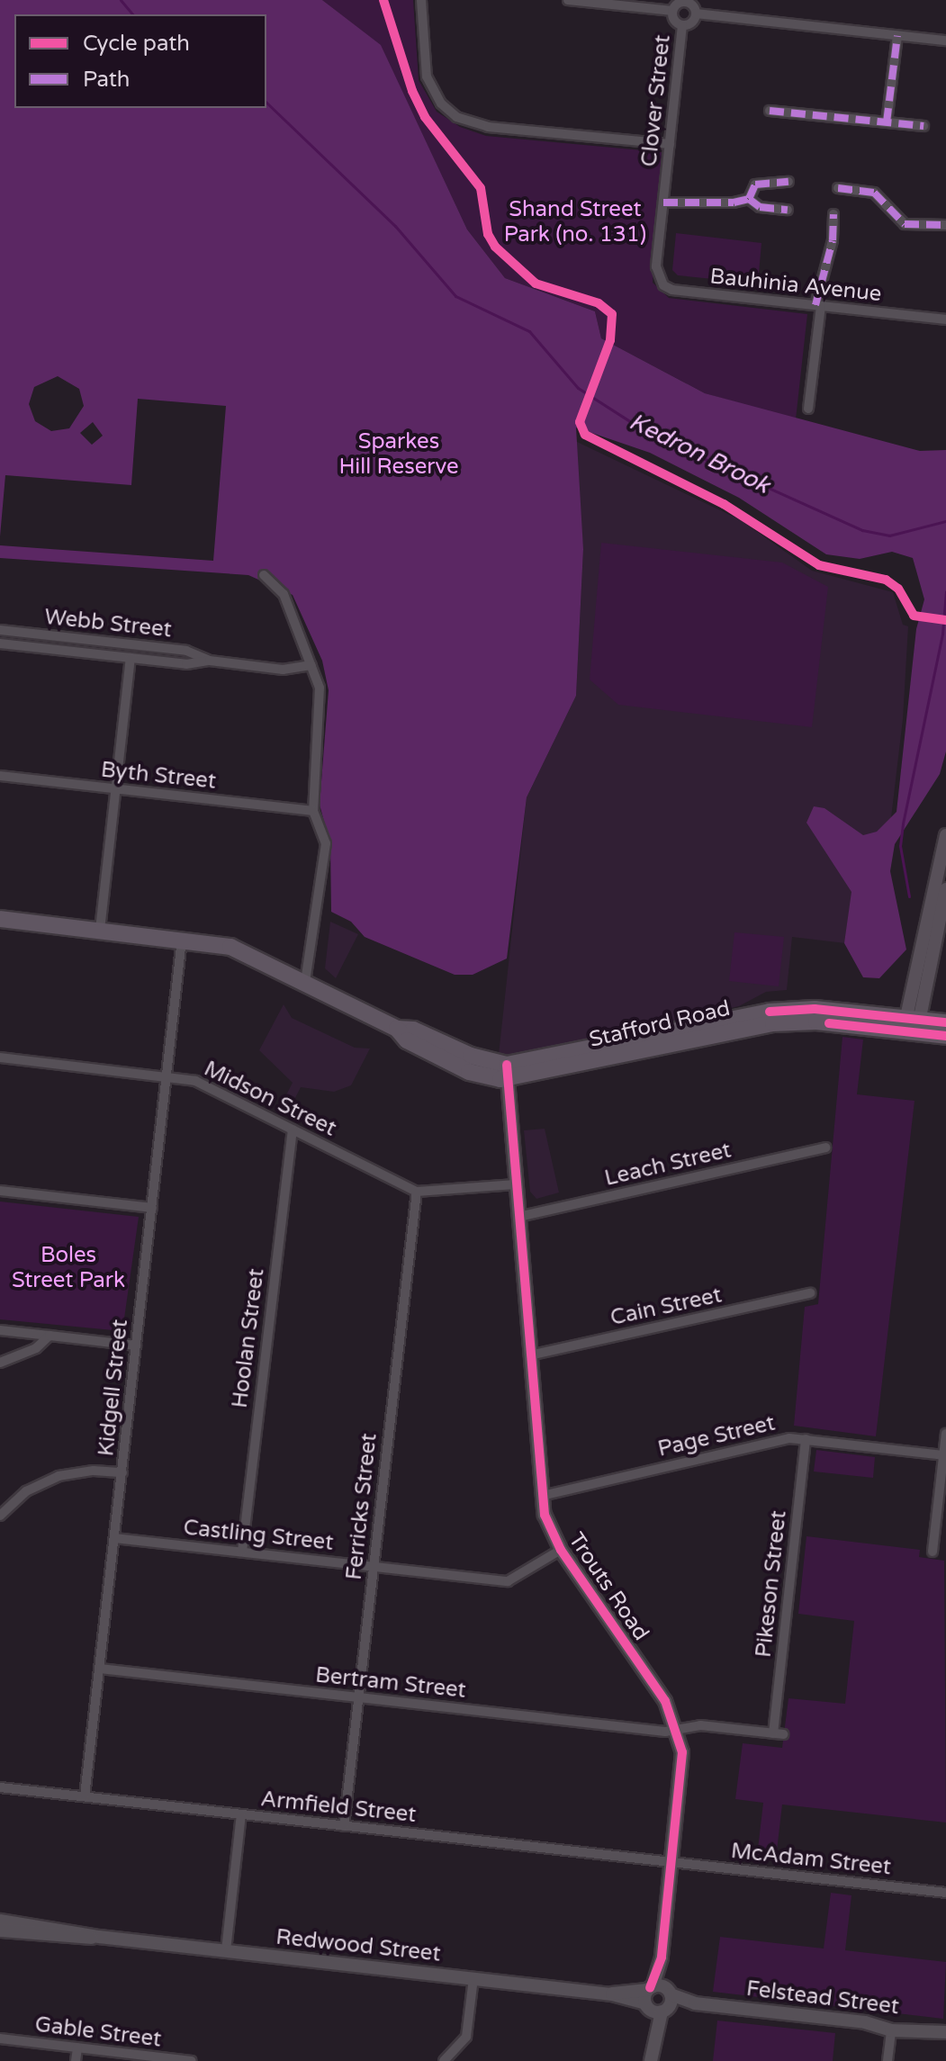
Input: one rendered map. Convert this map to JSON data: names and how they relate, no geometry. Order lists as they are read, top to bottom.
{
  "streets": {
    "highway": ["Stafford Road"],
    "street": [
      "Clover Street",
      "Bauhinia Avenue",
      "Webb Street",
      "Byth Street",
      "Midson Street",
      "Leach Street",
      "Cain Street",
      "Hoolan Street",
      "Kidgell Street",
      "Page Street",
      "Ferricks Street",
      "Castling Street",
      "Pikeson Street",
      "Trouts Road",
      "Bertram Street",
      "Armfield Street",
      "McAdam Street",
      "Redwood Street",
      "Felstead Street",
      "Gable Street"
    ]
  },
  "crossings": [
    ["Clover Street", "Bauhinia Avenue"],
    ["Stafford Road", "Kidgell Street"],
    ["Stafford Road", "Trouts Road"],
    ["Midson Street", "Hoolan Street"],
    ["Midson Street", "Kidgell Street"],
    ["Midson Street", "Ferricks Street"],
    ["Leach Street", "Trouts Road"],
    ["Cain Street", "Trouts Road"],
    ["Hoolan Street", "Castling Street"],
    ["Kidgell Street", "Castling Street"],
    ["Kidgell Street", "Bertram Street"],
    ["Kidgell Street", "Armfield Street"],
    ["Page Street", "Pikeson Street"],
    ["Page Street", "Trouts Road"],
    ["Ferricks Street", "Castling Street"],
    ["Ferricks Street", "Bertram Street"],
    ["Ferricks Street", "Armfield Street"],
    ["Castling Street", "Trouts Road"],
    ["Pikeson Street", "Bertram Street"],
    ["Trouts Road", "Bertram Street"],
    ["Trouts Road", "Armfield Street"],
    ["Trouts Road", "McAdam Street"],
    ["Trouts Road", "Redwood Street"],
    ["Trouts Road", "Felstead Street"],
    ["Armfield Street", "McAdam Street"],
    ["Redwood Street", "Felstead Street"]
  ],
  "water": ["Kedron Brook"],
  "parks": ["Shand Street Park (no. 131)", "Sparkes Hill Reserve", "Boles Street Park"],
  "legend": ["Cycle path", "Path"]
}
